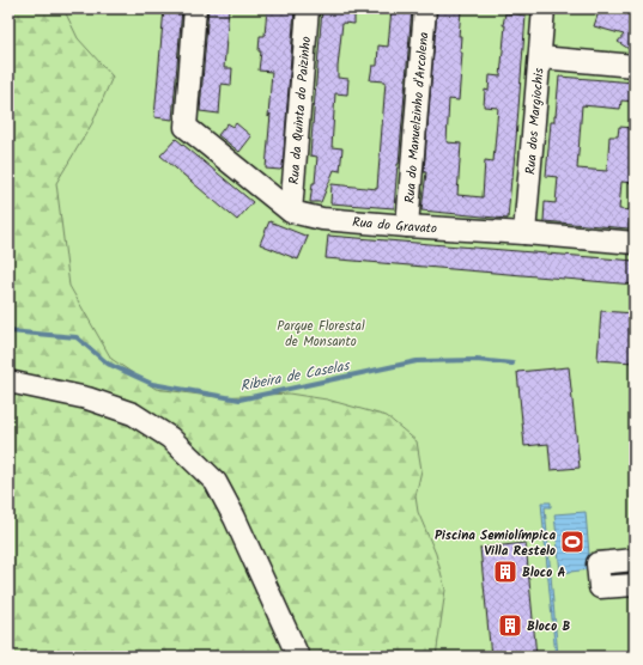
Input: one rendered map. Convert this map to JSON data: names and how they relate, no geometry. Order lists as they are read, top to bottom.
{
  "streets": {
    "street": [
      "Rua da Quinta do Paizinho",
      "Rua do Manuelzinho d'Arcolena",
      "Rua dos Margiochis",
      "Rua do Gravato"
    ]
  },
  "crossings": [
    ["Rua da Quinta do Paizinho", "Rua do Gravato"],
    ["Rua do Manuelzinho d'Arcolena", "Rua do Gravato"],
    ["Rua dos Margiochis", "Rua do Gravato"]
  ],
  "water": ["Ribeira de Caselas"],
  "parks": ["Parque Florestal de Monsanto"],
  "places": {
    "sports": ["Piscina Semiolímpica Villa Restelo"],
    "building": ["Bloco A", "Bloco B"]
  }
}
